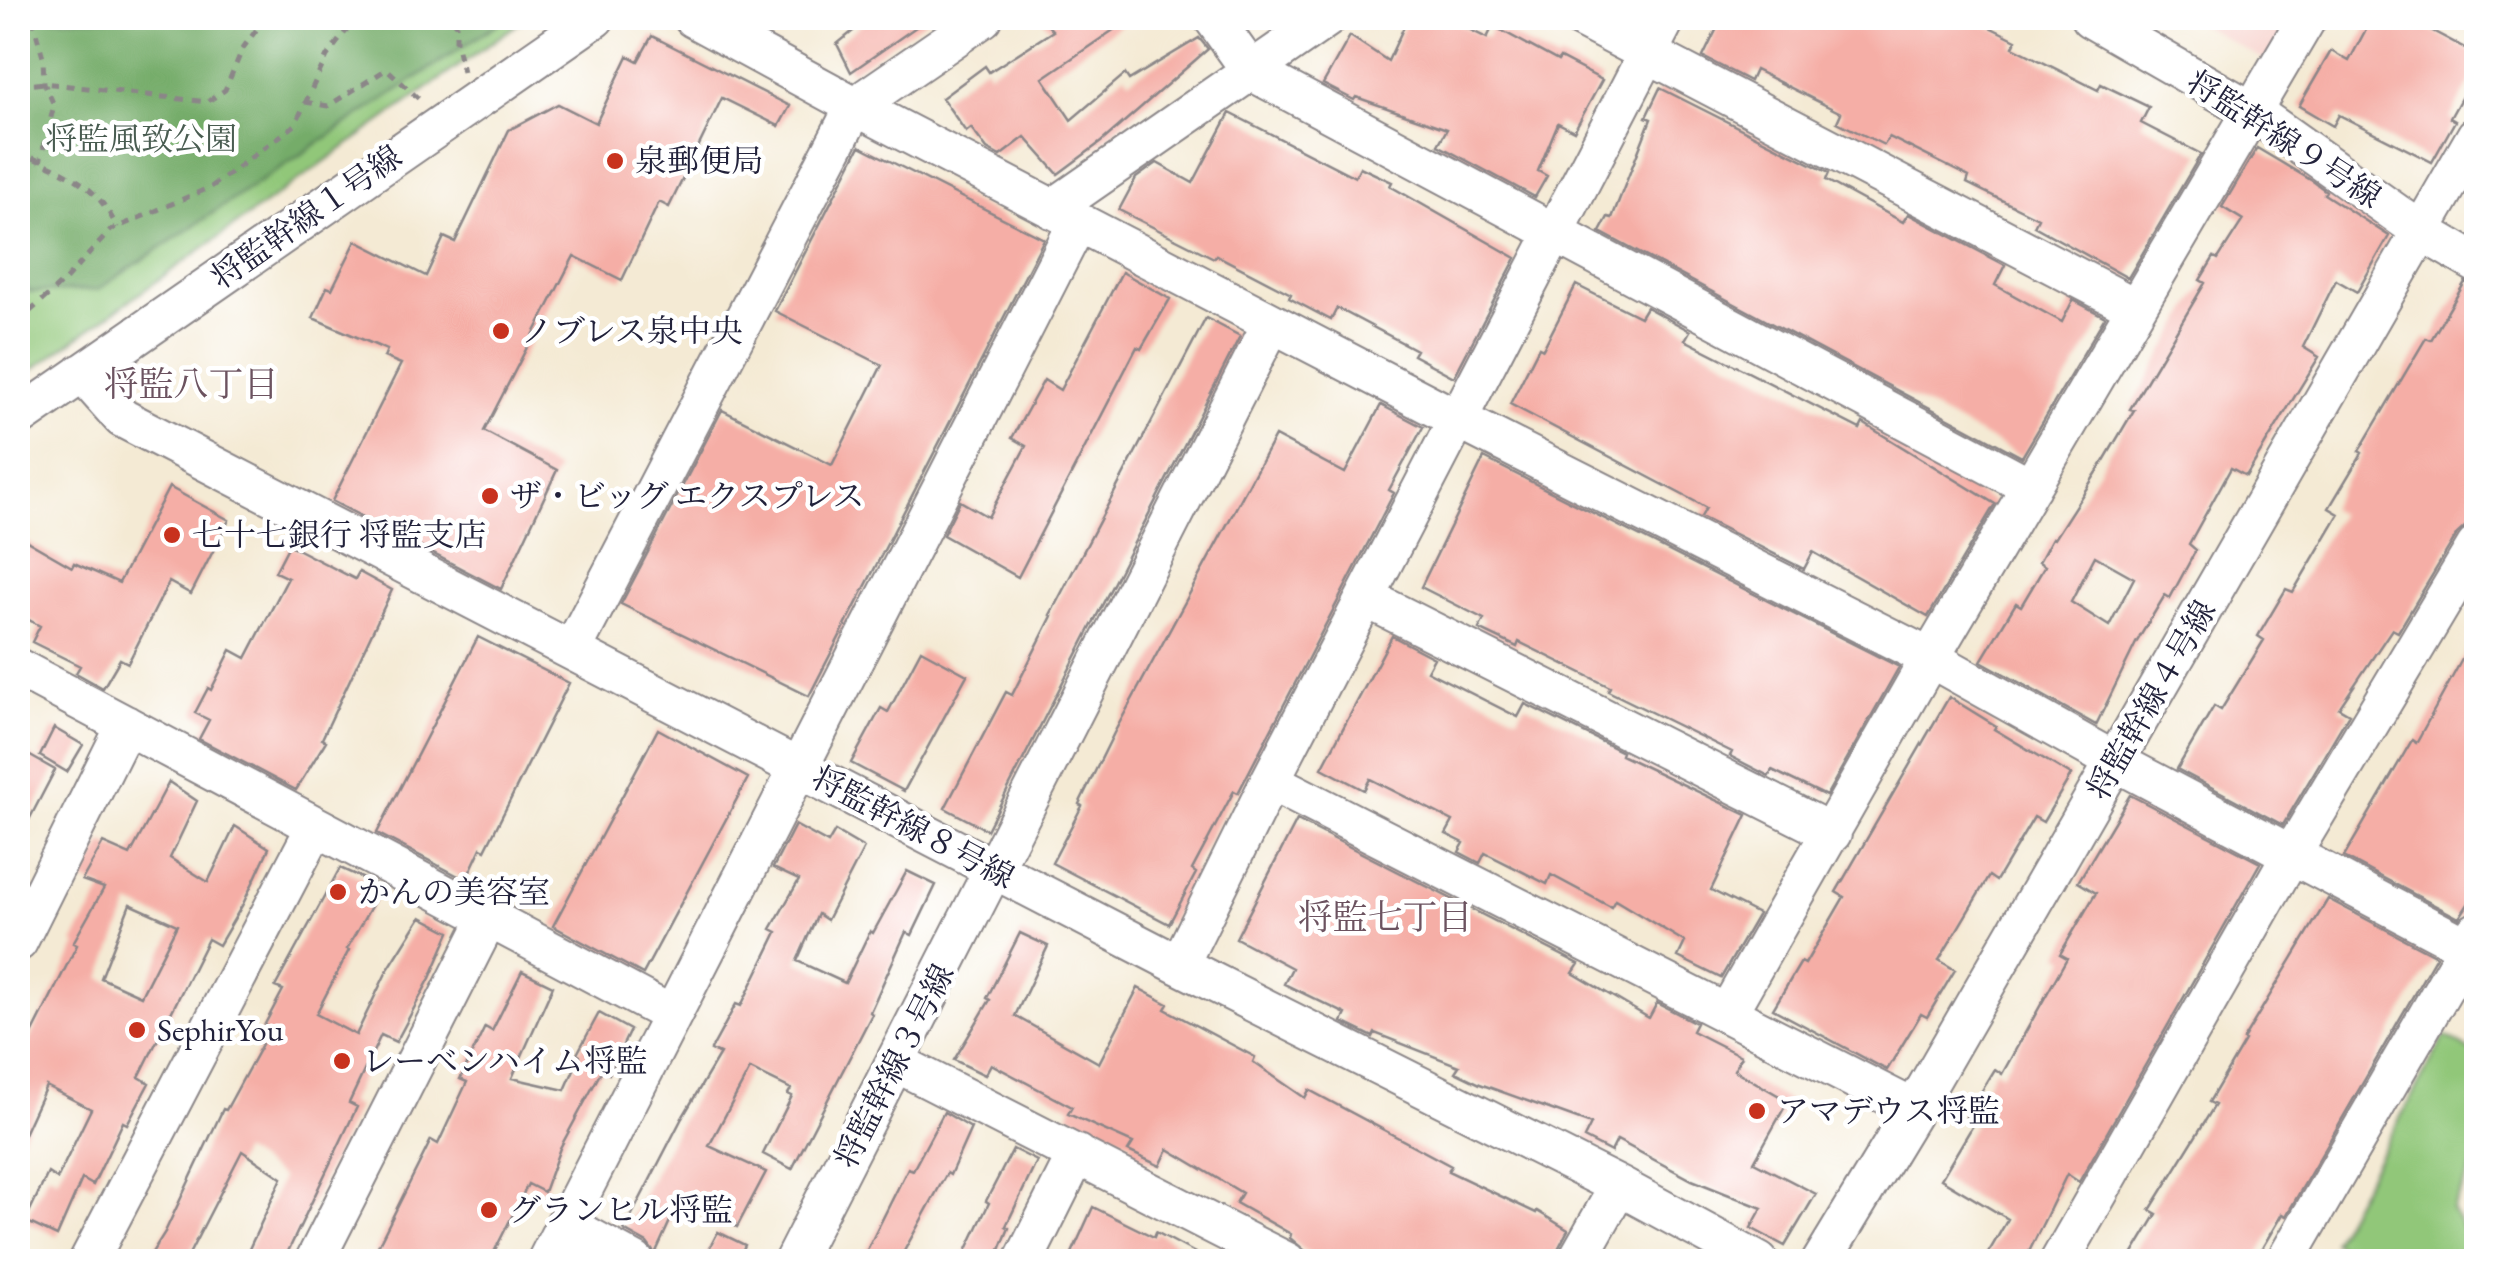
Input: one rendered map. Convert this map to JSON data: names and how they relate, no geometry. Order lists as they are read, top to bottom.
{
  "streets": {
    "street": [
      "将監幹線９号線",
      "将監幹線１号線",
      "将監幹線４号線",
      "将監幹線８号線",
      "将監幹線３号線"
    ]
  },
  "crossings": [
    ["将監幹線９号線", "将監幹線４号線"],
    ["将監幹線１号線", "将監幹線８号線"],
    ["将監幹線８号線", "将監幹線３号線"]
  ],
  "districts": ["将監八丁目", "将監七丁目"],
  "parks": ["将監風致公園"],
  "places": [
    "泉郵便局",
    "ノブレス泉中央",
    "ザ・ビッグ エクスプレス",
    "七十七銀行 将監支店",
    "かんの美容室",
    "SephirYou",
    "レーベンハイム将監",
    "アマデウス将監",
    "グランヒル将監"
  ]
}
